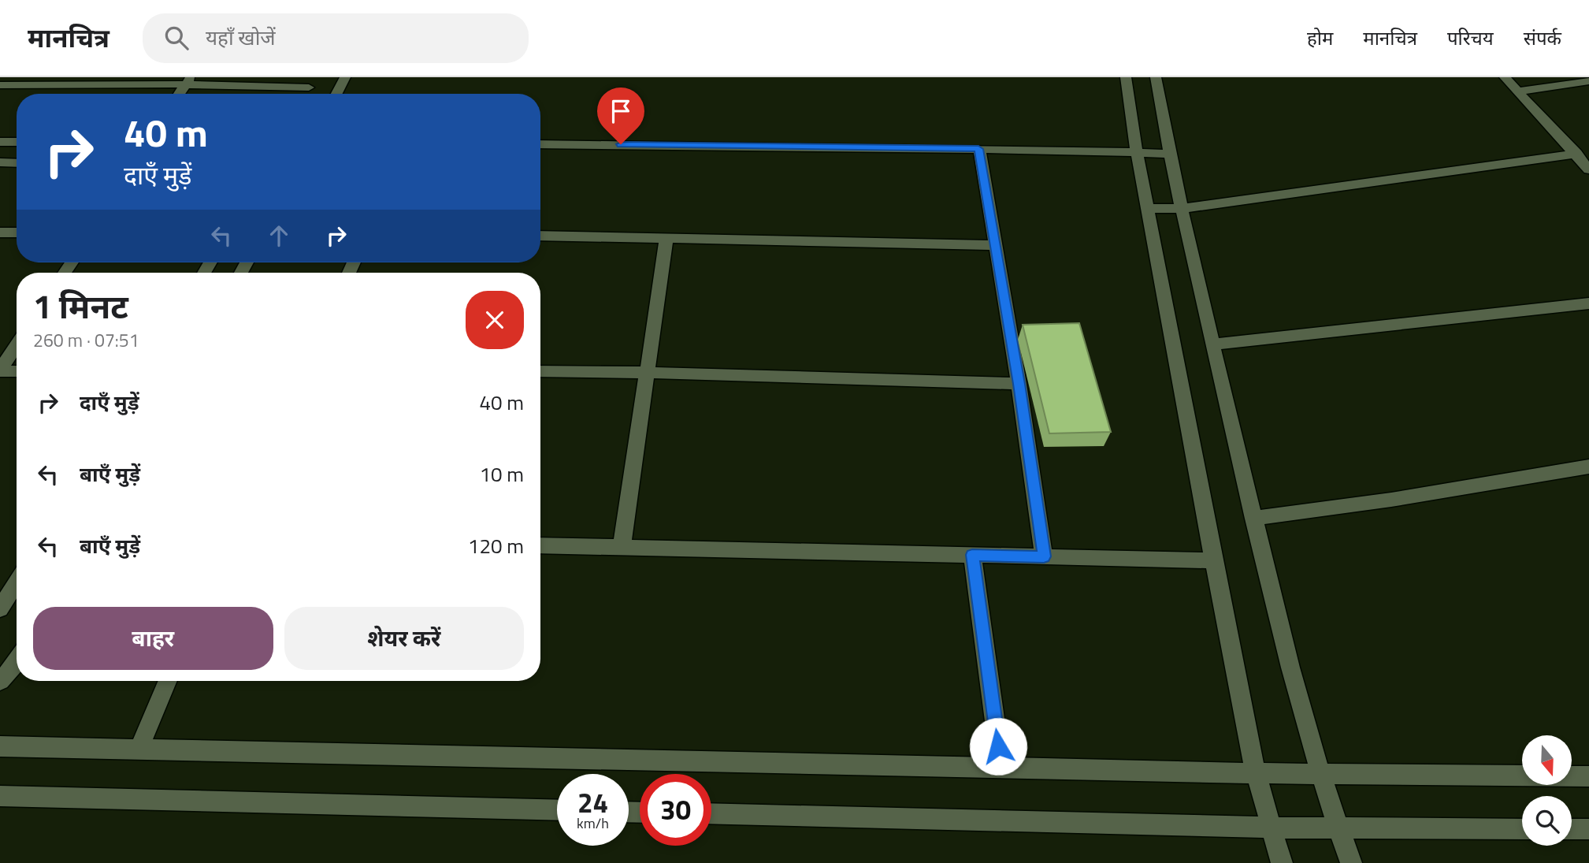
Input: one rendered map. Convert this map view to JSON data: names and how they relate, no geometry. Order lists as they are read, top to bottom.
{
  "north": "bottom",
  "page": {
    "header": "मानचित्र",
    "search": "यहाँ खोजें",
    "nav": [
      "होम",
      "मानचित्र",
      "परिचय",
      "संपर्क"
    ],
    "turn": ["40 m", "दाएँ मुड़ें"],
    "heading": ["1 मिनट", "260 m · 07:51"],
    "list": [
      {
        "name": "दाएँ मुड़ें",
        "value": "40 m"
      },
      {
        "name": "बाएँ मुड़ें",
        "value": "10 m"
      },
      {
        "name": "बाएँ मुड़ें",
        "value": "120 m"
      }
    ],
    "buttons": ["बाहर", "शेयर करें"],
    "speed": "24 km/h",
    "limit": "30"
  }
}
